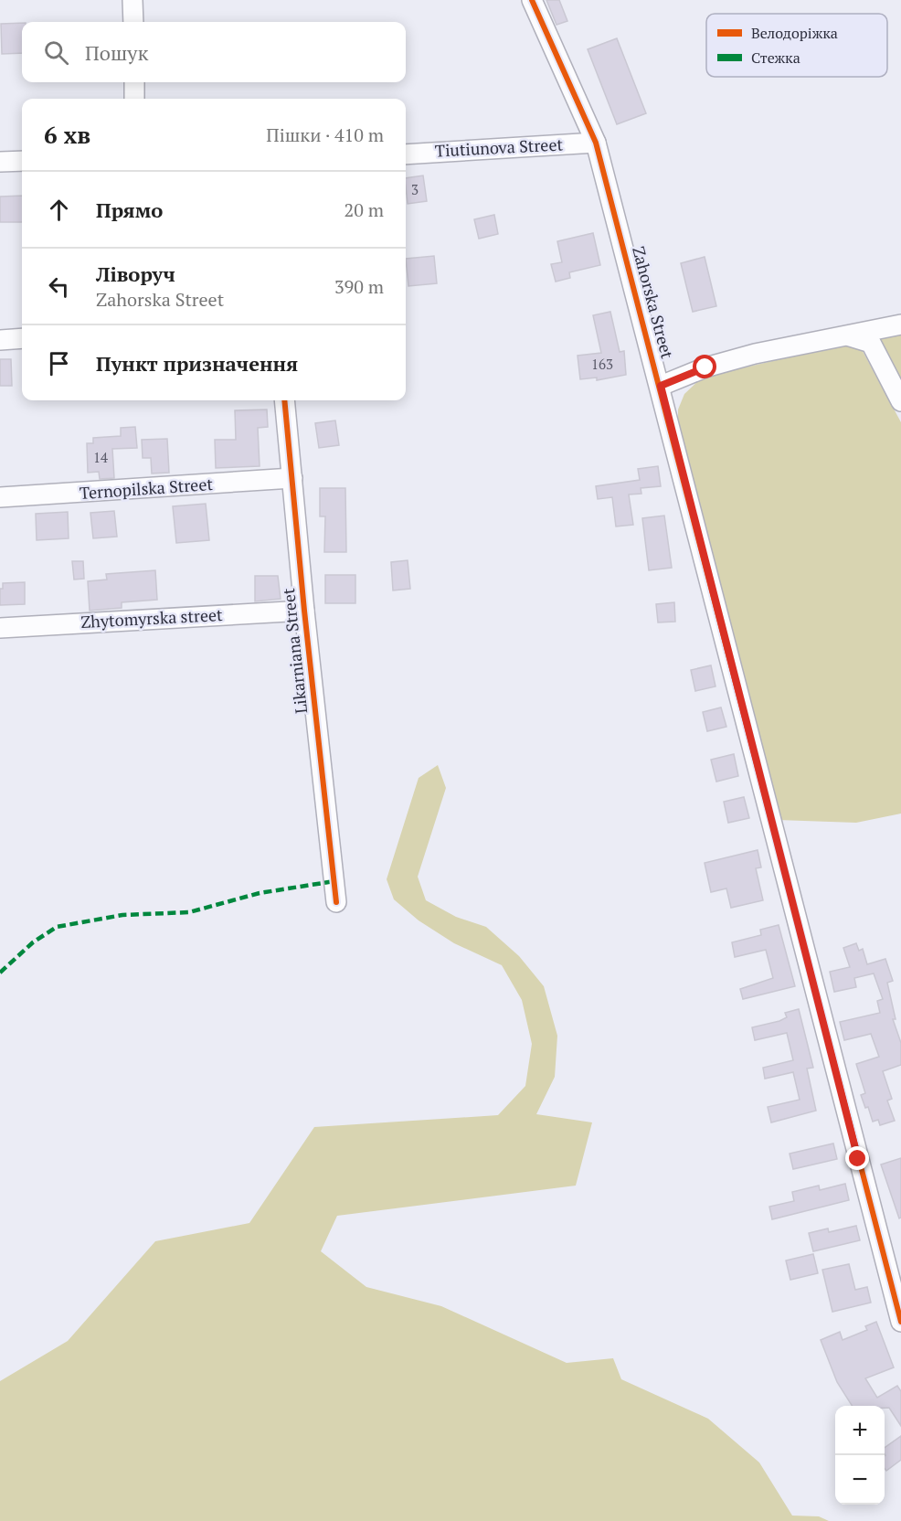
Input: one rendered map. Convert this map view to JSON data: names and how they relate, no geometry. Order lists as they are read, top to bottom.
{
  "streets": {
    "street": [
      "Tiutiunova Street",
      "Zahorska Street",
      "Ternopilska Street",
      "Zhytomyrska street",
      "Likarniana Street"
    ]
  },
  "crossings": [
    ["Tiutiunova Street", "Zahorska Street"],
    ["Ternopilska Street", "Likarniana Street"],
    ["Zhytomyrska street", "Likarniana Street"]
  ],
  "house_numbers": ["3", "163", "14"],
  "legend": ["Велодоріжка", "Стежка"],
  "page": {
    "search": "Пошук",
    "heading": ["6 хв", "Пішки · 410 m"],
    "list": [
      ["Прямо", "20 m"],
      ["Ліворуч", "Zahorska Street", "390 m"],
      "Пункт призначення"
    ],
    "map_buttons": ["+", "−"]
  }
}
